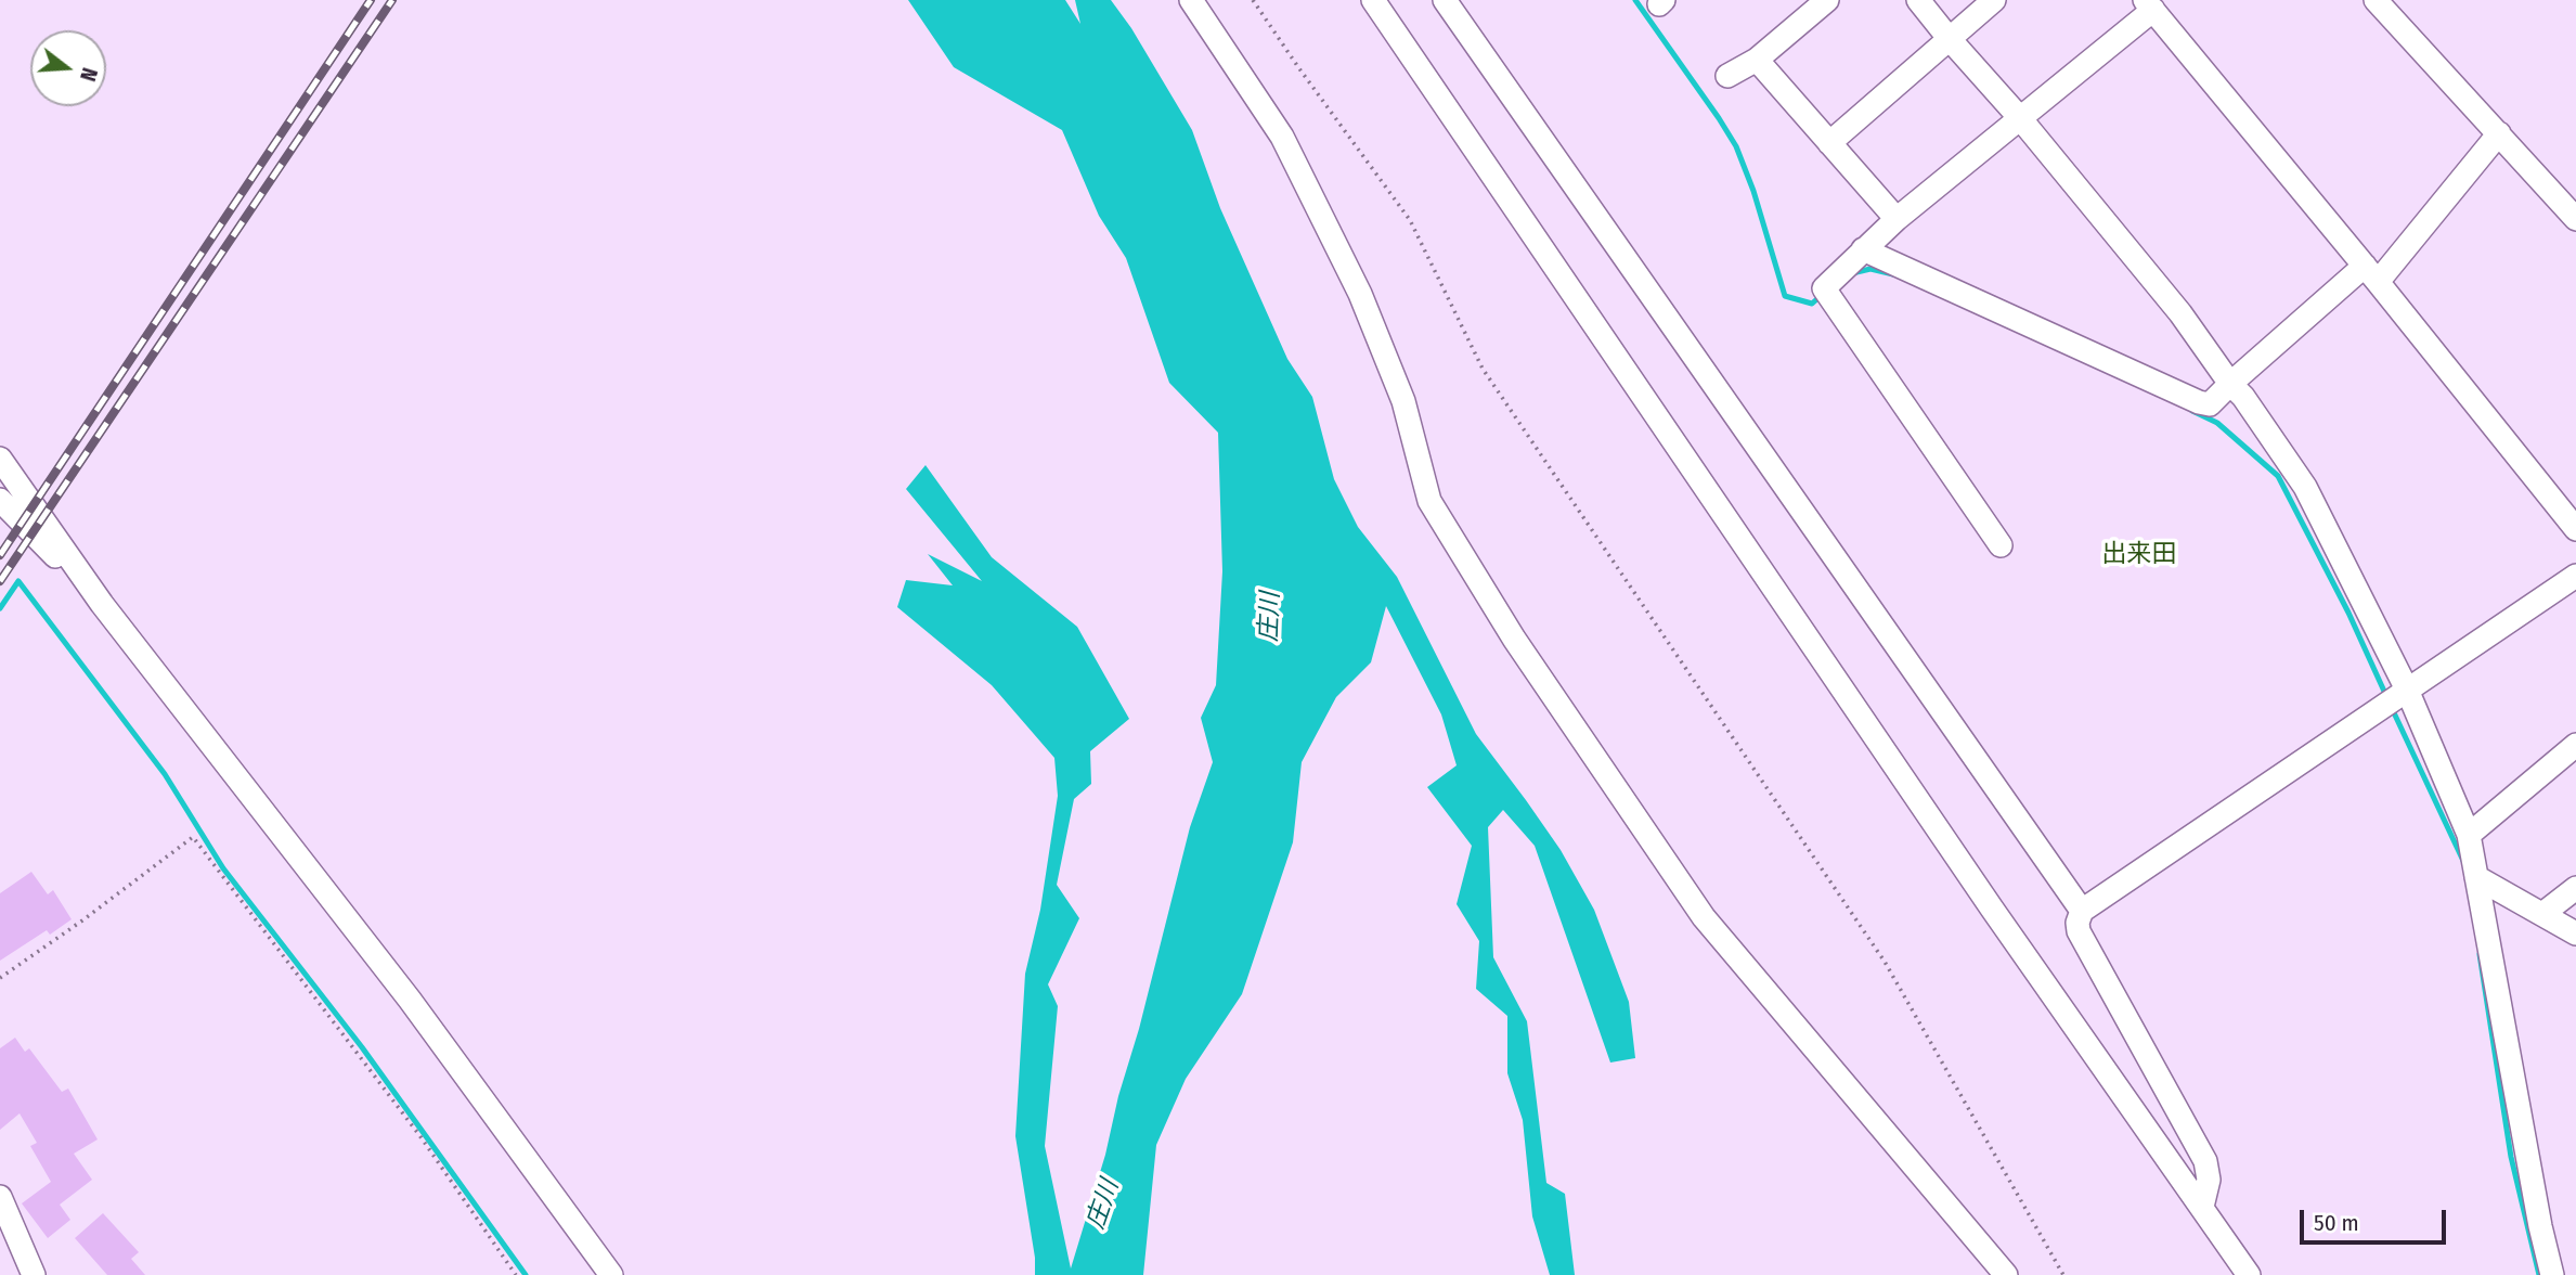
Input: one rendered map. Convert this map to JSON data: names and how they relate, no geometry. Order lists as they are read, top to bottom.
{
  "districts": ["出来田"],
  "water": ["庄川"],
  "scale_bar": "50 m",
  "north": "right"
}
